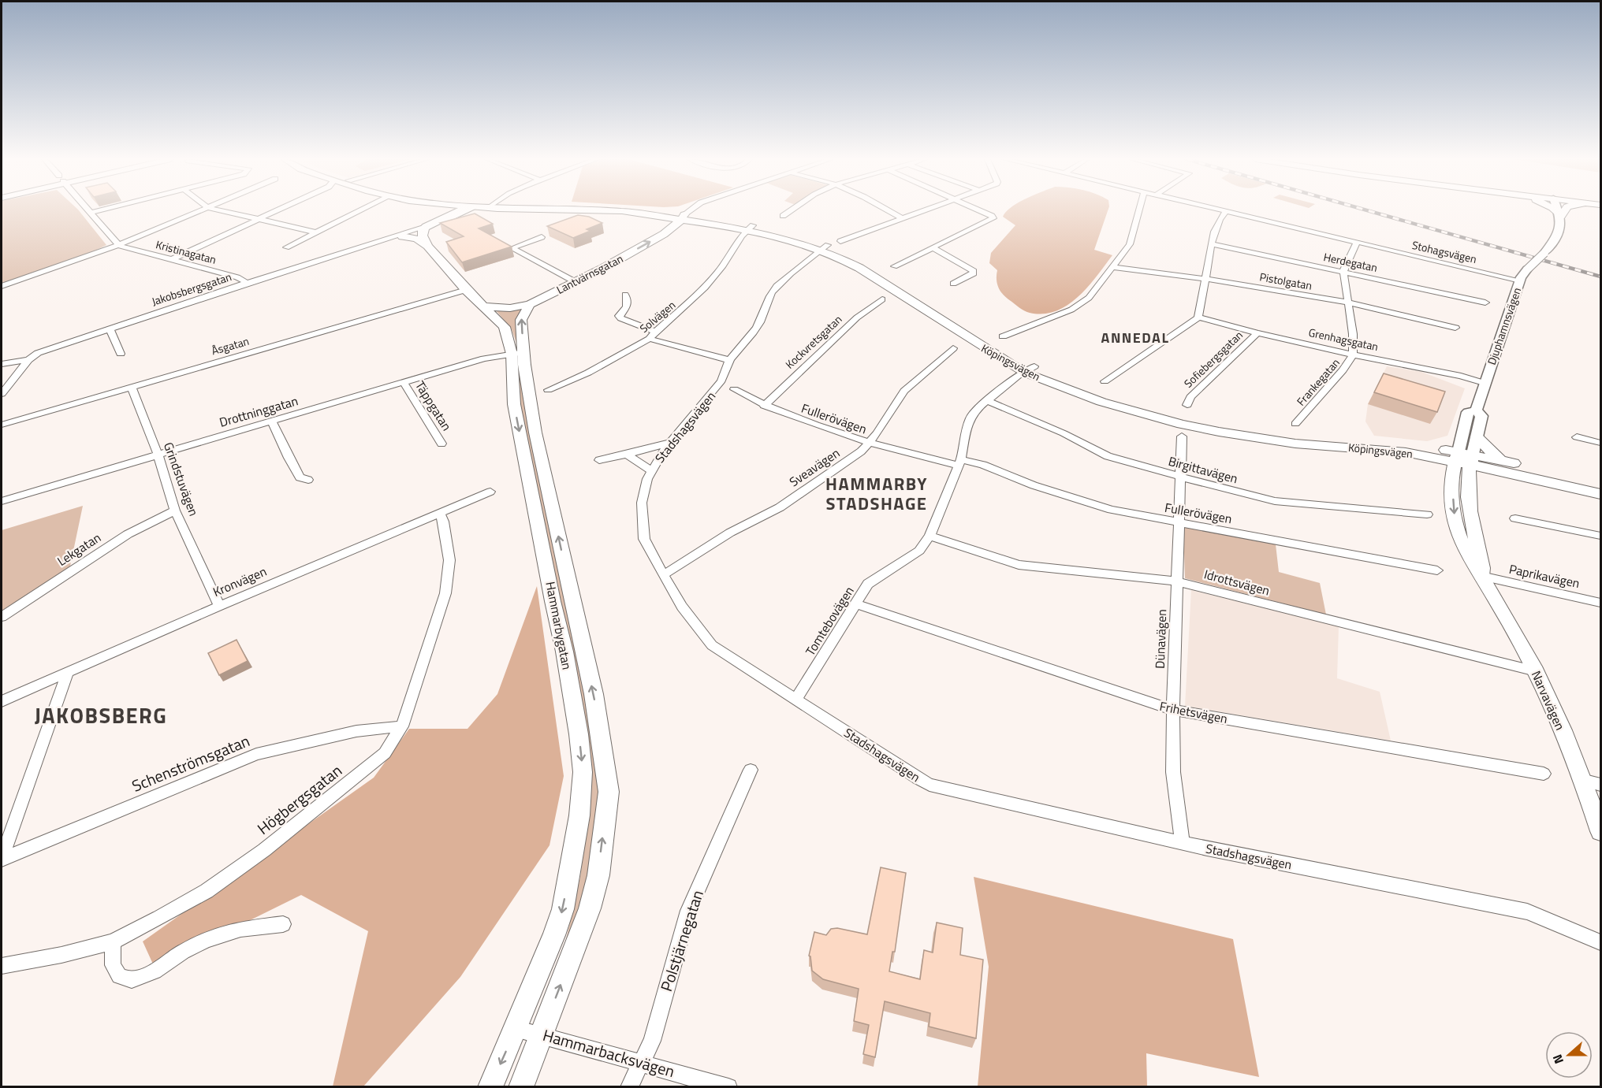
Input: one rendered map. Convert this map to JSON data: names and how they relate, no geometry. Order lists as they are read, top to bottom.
{
  "streets": {
    "main road": [
      "Lantvärnsgatan",
      "Köpingsvägen",
      "Hammarbygatan",
      "Narvavägen"
    ],
    "street": [
      "Kristinagatan",
      "Stohagsvägen",
      "Herdegatan",
      "Pistolgatan",
      "Jakobsbergsgatan",
      "Solvägen",
      "Djuphamnsvägen",
      "Grenhagsgatan",
      "Kockvretsgatan",
      "Åsgatan",
      "Sofiebergsgatan",
      "Frankegatan",
      "Täppgatan",
      "Drottninggatan",
      "Fullerövägen",
      "Stadshagsvägen",
      "Sveavägen",
      "Birgittavägen",
      "Grindstuvägen",
      "Lekgatan",
      "Paprikavägen",
      "Kronvägen",
      "Idrottsvägen",
      "Tomtebovägen",
      "Dünavägen",
      "Frihetsvägen",
      "Schenströmsgatan",
      "Högbergsgatan",
      "Polstjärnegatan",
      "Hammarbacksvägen"
    ]
  },
  "crossings": [
    ["Kristinagatan", "Jakobsbergsgatan"],
    ["Stohagsvägen", "Djuphamnsvägen"],
    ["Herdegatan", "Frankegatan"],
    ["Lantvärnsgatan", "Köpingsvägen"],
    ["Lantvärnsgatan", "Hammarbygatan"],
    ["Pistolgatan", "Frankegatan"],
    ["Jakobsbergsgatan", "Hammarbygatan"],
    ["Solvägen", "Köpingsvägen"],
    ["Djuphamnsvägen", "Grenhagsgatan"],
    ["Djuphamnsvägen", "Köpingsvägen"],
    ["Djuphamnsvägen", "Narvavägen"],
    ["Grenhagsgatan", "Sofiebergsgatan"],
    ["Grenhagsgatan", "Frankegatan"],
    ["Kockvretsgatan", "Fullerövägen"],
    ["Åsgatan", "Grindstuvägen"],
    ["Åsgatan", "Hammarbygatan"],
    ["Köpingsvägen", "Stadshagsvägen"],
    ["Köpingsvägen", "Tomtebovägen"],
    ["Köpingsvägen", "Narvavägen"],
    ["Täppgatan", "Drottninggatan"],
    ["Drottninggatan", "Grindstuvägen"],
    ["Drottninggatan", "Hammarbygatan"],
    ["Fullerövägen", "Sveavägen"],
    ["Fullerövägen", "Tomtebovägen"],
    ["Fullerövägen", "Dünavägen"],
    ["Stadshagsvägen", "Sveavägen"],
    ["Stadshagsvägen", "Tomtebovägen"],
    ["Stadshagsvägen", "Dünavägen"],
    ["Birgittavägen", "Tomtebovägen"],
    ["Birgittavägen", "Dünavägen"],
    ["Grindstuvägen", "Lekgatan"],
    ["Grindstuvägen", "Kronvägen"],
    ["Paprikavägen", "Narvavägen"],
    ["Kronvägen", "Högbergsgatan"],
    ["Idrottsvägen", "Tomtebovägen"],
    ["Idrottsvägen", "Dünavägen"],
    ["Idrottsvägen", "Narvavägen"],
    ["Tomtebovägen", "Frihetsvägen"],
    ["Hammarbygatan", "Hammarbacksvägen"],
    ["Dünavägen", "Frihetsvägen"],
    ["Schenströmsgatan", "Högbergsgatan"],
    ["Polstjärnegatan", "Hammarbacksvägen"]
  ],
  "one_way": ["Lantvärnsgatan"],
  "districts": ["ANNEDAL", "HAMMARBY STADSHAGE", "JAKOBSBERG"],
  "north": "left"
}
